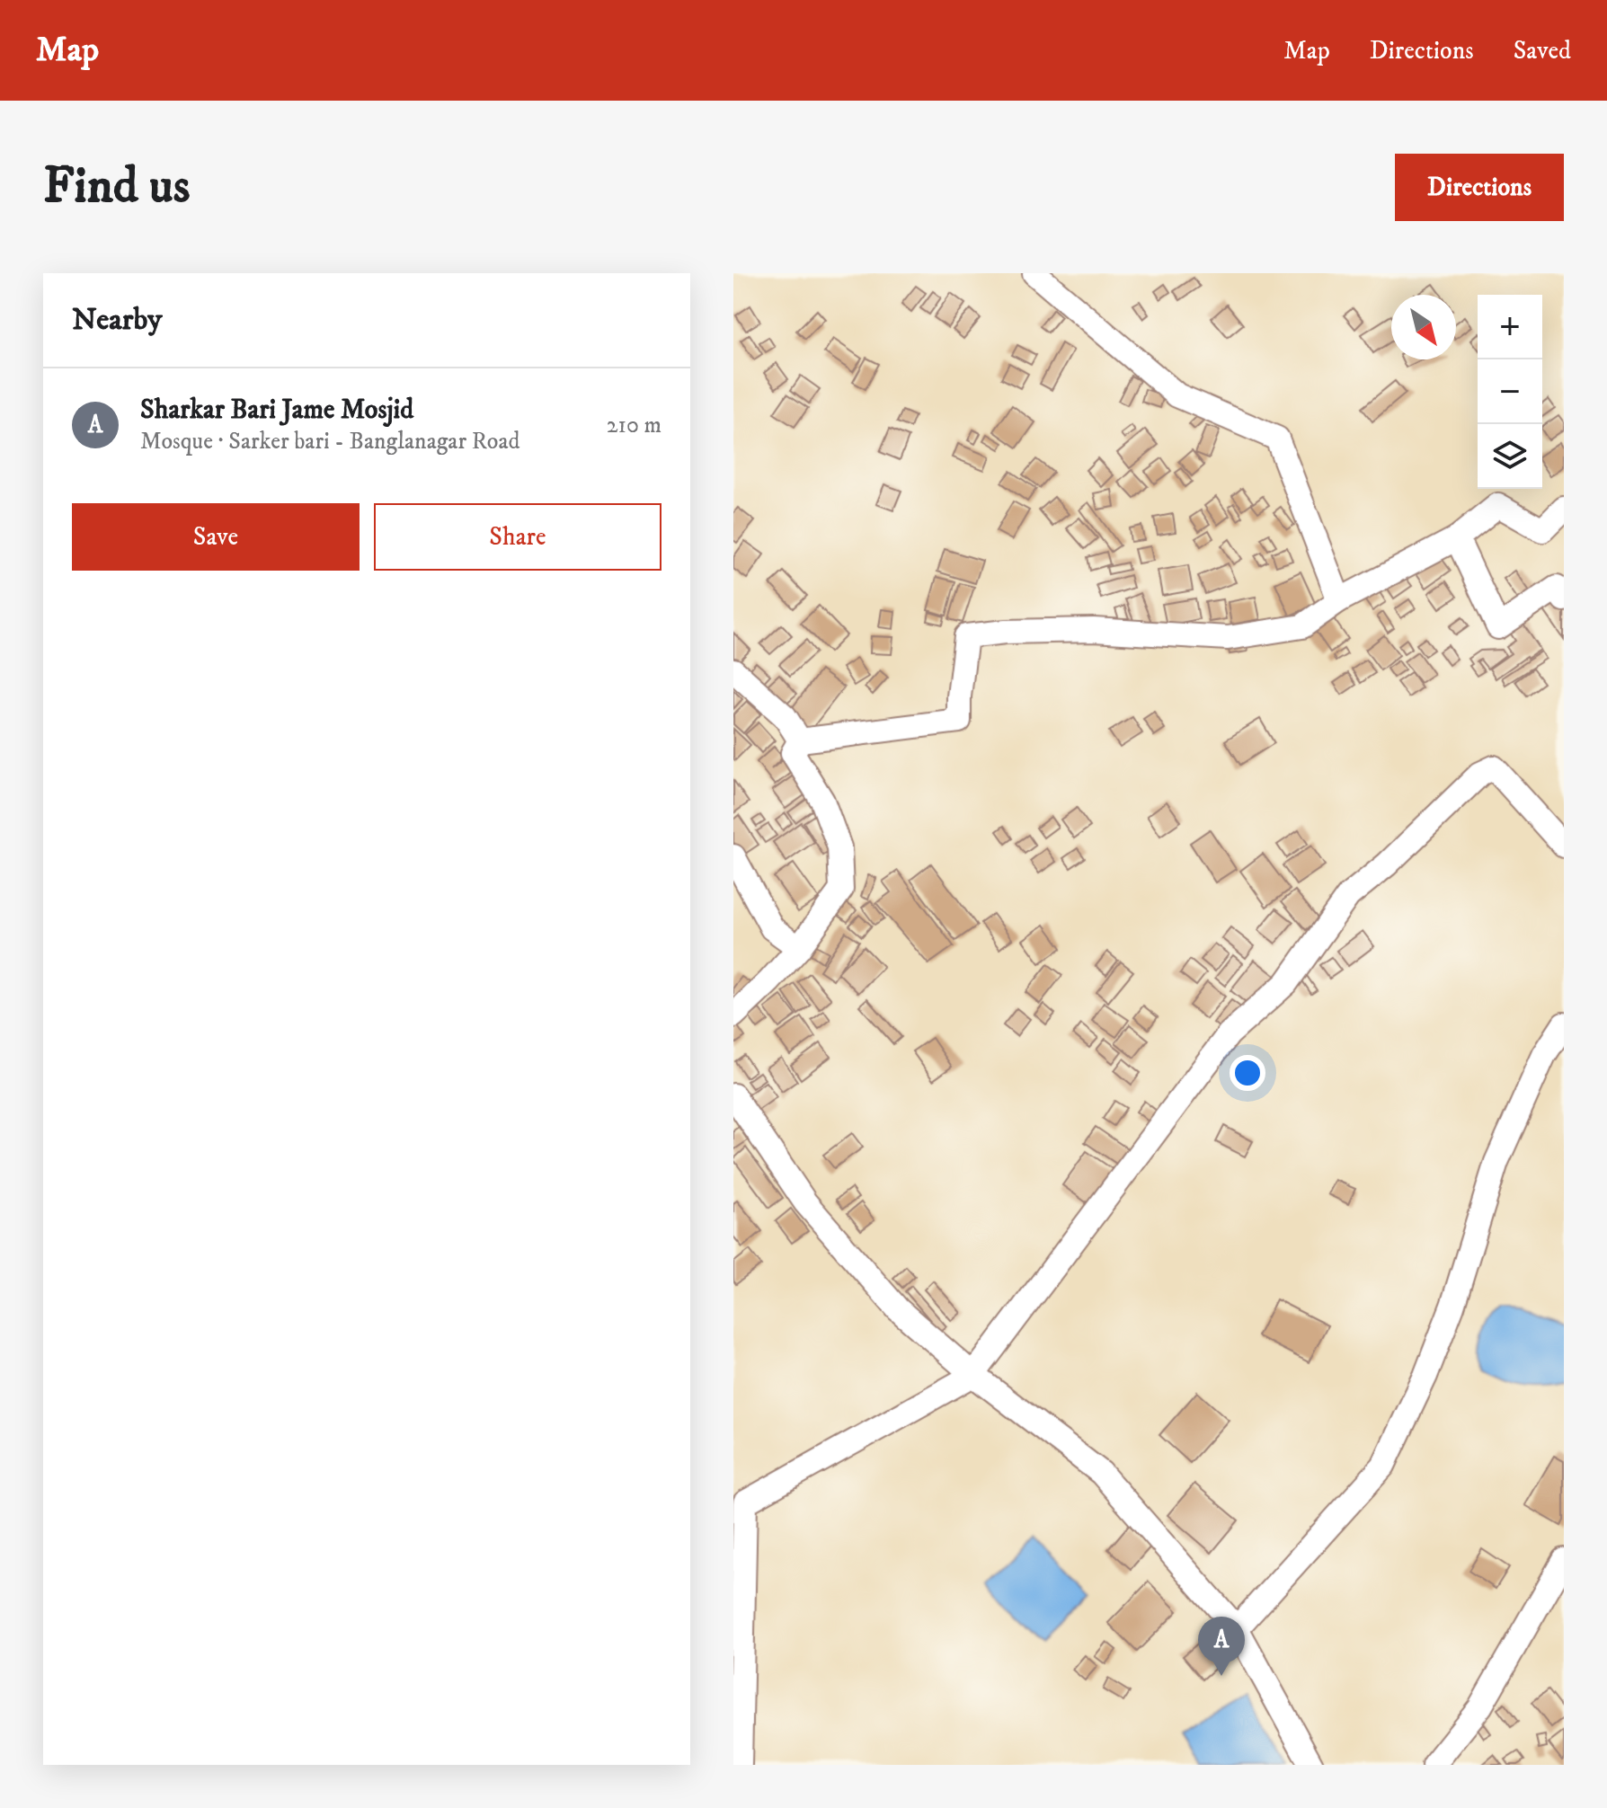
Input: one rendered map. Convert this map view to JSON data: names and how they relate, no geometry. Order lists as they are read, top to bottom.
{
  "north": "bottom right",
  "page": {
    "header": "Map",
    "nav": ["Map", "Directions", "Saved"],
    "buttons": [
      "Directions",
      ["Save", "Share"]
    ],
    "title": "Find us",
    "heading": "Nearby",
    "map_buttons": ["+", "−"],
    "list": [
      {
        "mark": "A",
        "name": "Sharkar Bari Jame Mosjid",
        "note": "Mosque · Sarker bari - Banglanagar Road",
        "value": "210 m"
      }
    ],
    "pins": "A"
  }
}
